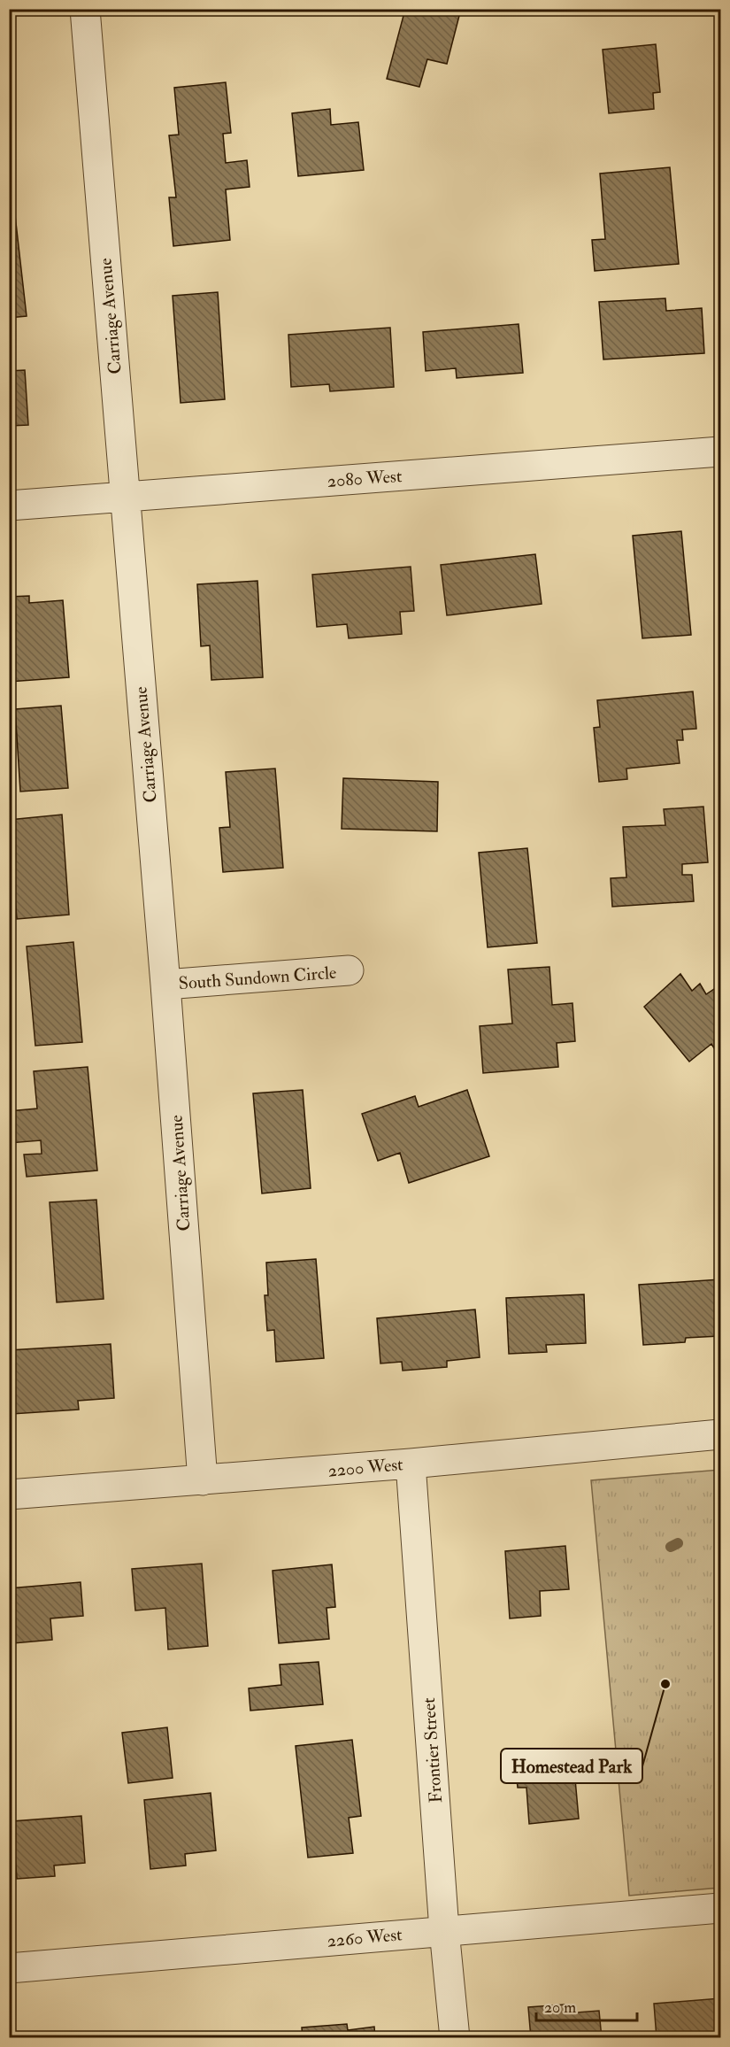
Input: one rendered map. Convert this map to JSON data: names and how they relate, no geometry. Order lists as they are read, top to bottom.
{
  "streets": {
    "street": [
      "Carriage Avenue",
      "2080 West",
      "South Sundown Circle",
      "2200 West",
      "Frontier Street",
      "2260 West"
    ]
  },
  "crossings": [
    ["Carriage Avenue", "2080 West"],
    ["Carriage Avenue", "South Sundown Circle"],
    ["Carriage Avenue", "2200 West"],
    ["2200 West", "Frontier Street"],
    ["Frontier Street", "2260 West"]
  ],
  "places": ["Homestead Park"],
  "scale_bar": "20 m"
}
